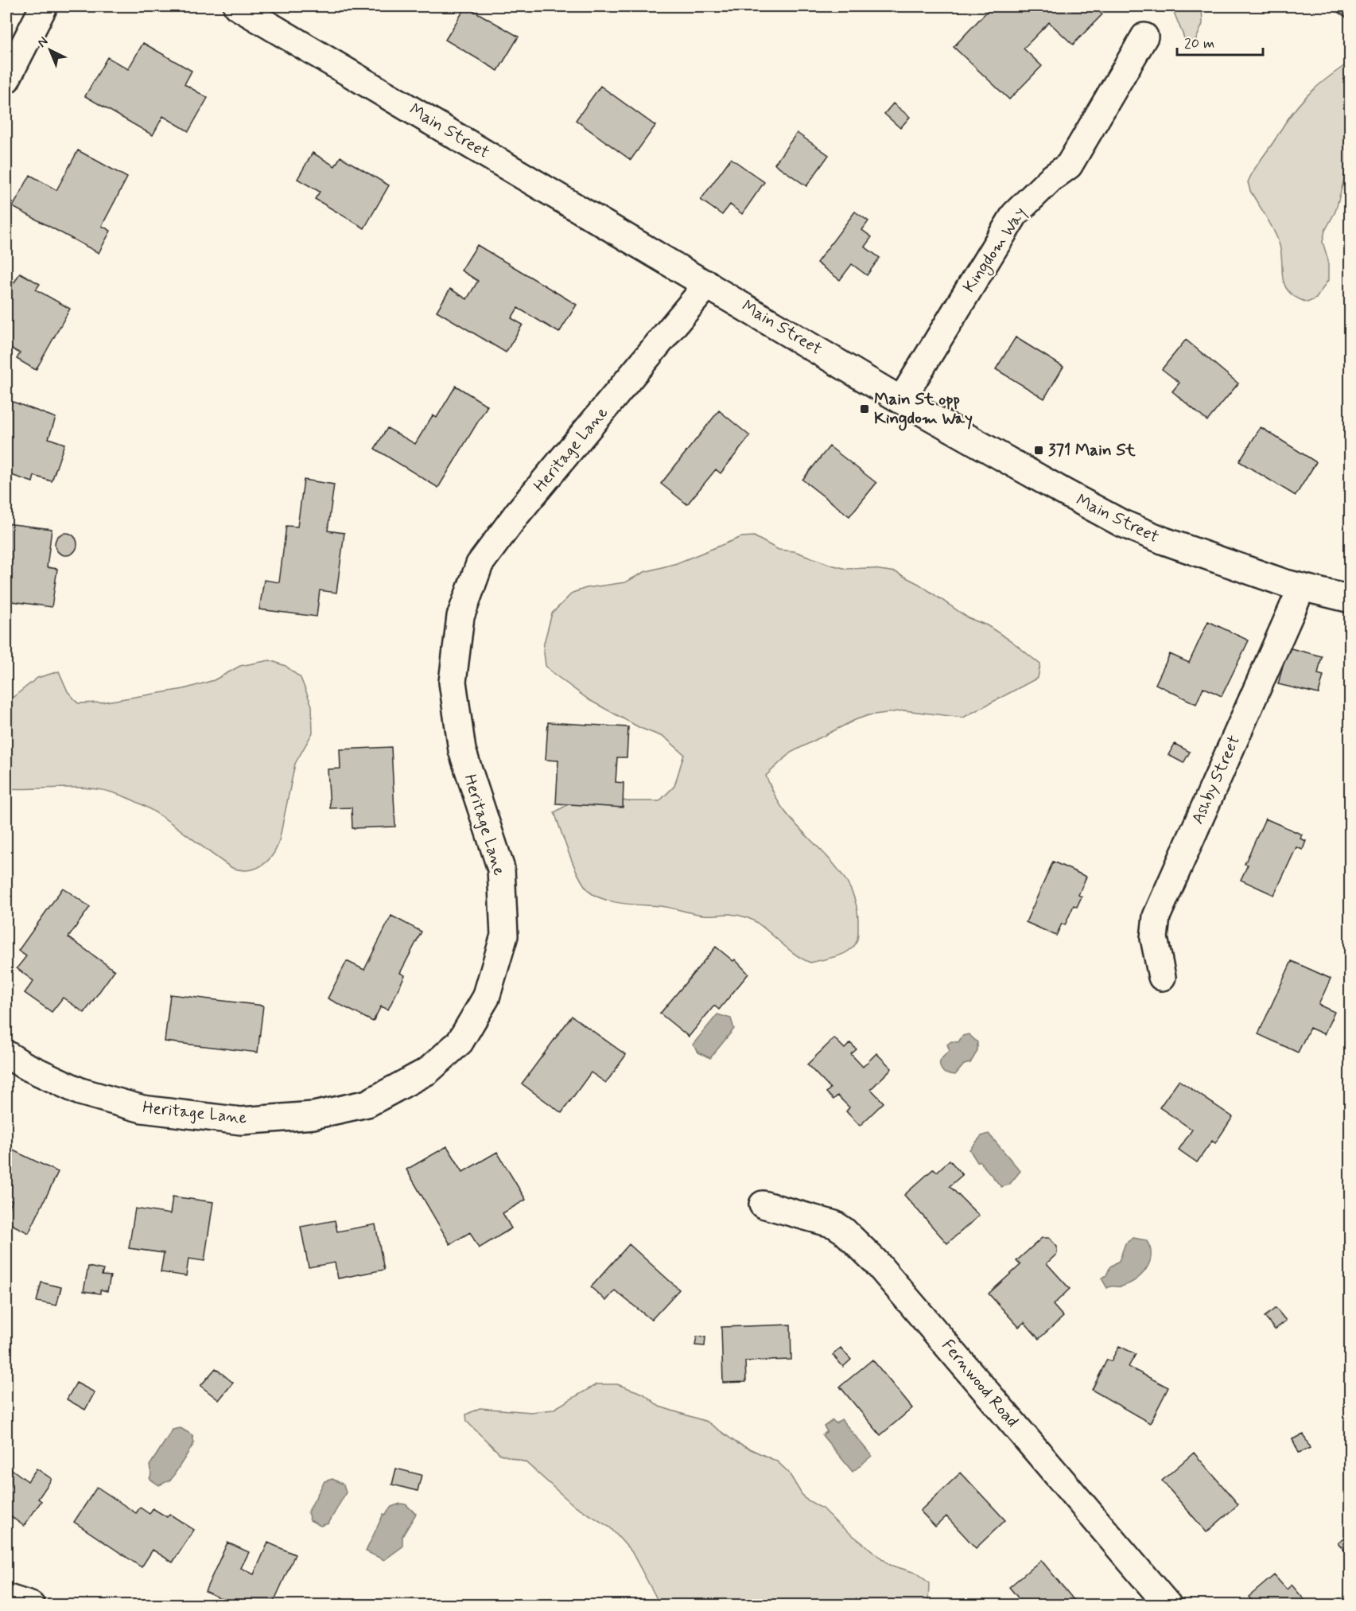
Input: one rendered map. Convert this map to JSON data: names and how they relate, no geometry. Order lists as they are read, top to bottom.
{
  "streets": {
    "street": [
      "Main Street",
      "Kingdom Way",
      "Heritage Lane",
      "Ashby Street",
      "Fernwood Road"
    ]
  },
  "crossings": [
    ["Main Street", "Kingdom Way"],
    ["Main Street", "Heritage Lane"],
    ["Main Street", "Ashby Street"]
  ],
  "places": {
    "transit": ["Main St opp Kingdom Way", "371 Main St"]
  },
  "scale_bar": "20 m",
  "north": "top left"
}
